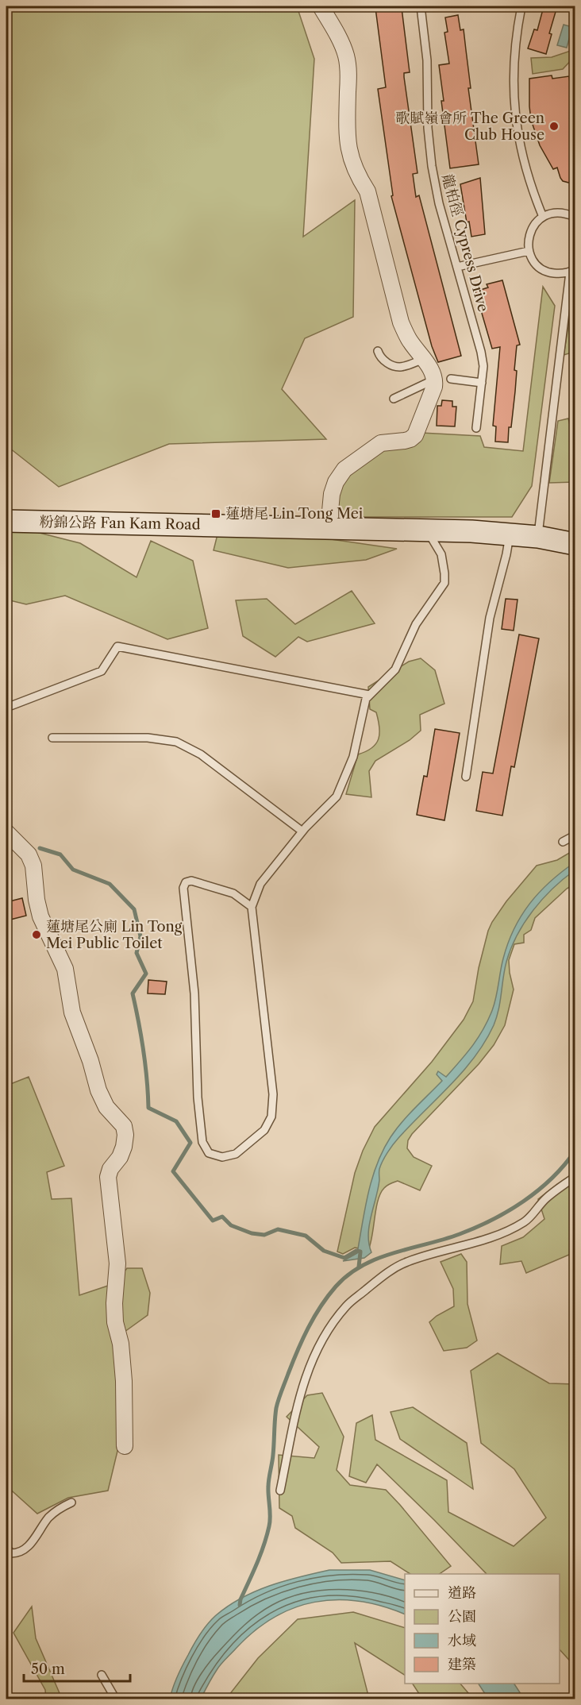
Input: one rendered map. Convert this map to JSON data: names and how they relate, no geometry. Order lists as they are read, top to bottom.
{
  "streets": {
    "main road": ["粉錦公路 Fan Kam Road"],
    "lane": ["龍柏徑 Cypress Drive"]
  },
  "places": {
    "other": ["歌賦嶺會所 The Green Club House", "蓮塘尾公廁 Lin Tong Mei Public Toilet"],
    "transit": ["蓮塘尾 Lin Tong Mei"]
  },
  "legend": [
    "道路",
    "公園",
    "水域",
    "建築"
  ],
  "scale_bar": "50 m"
}
